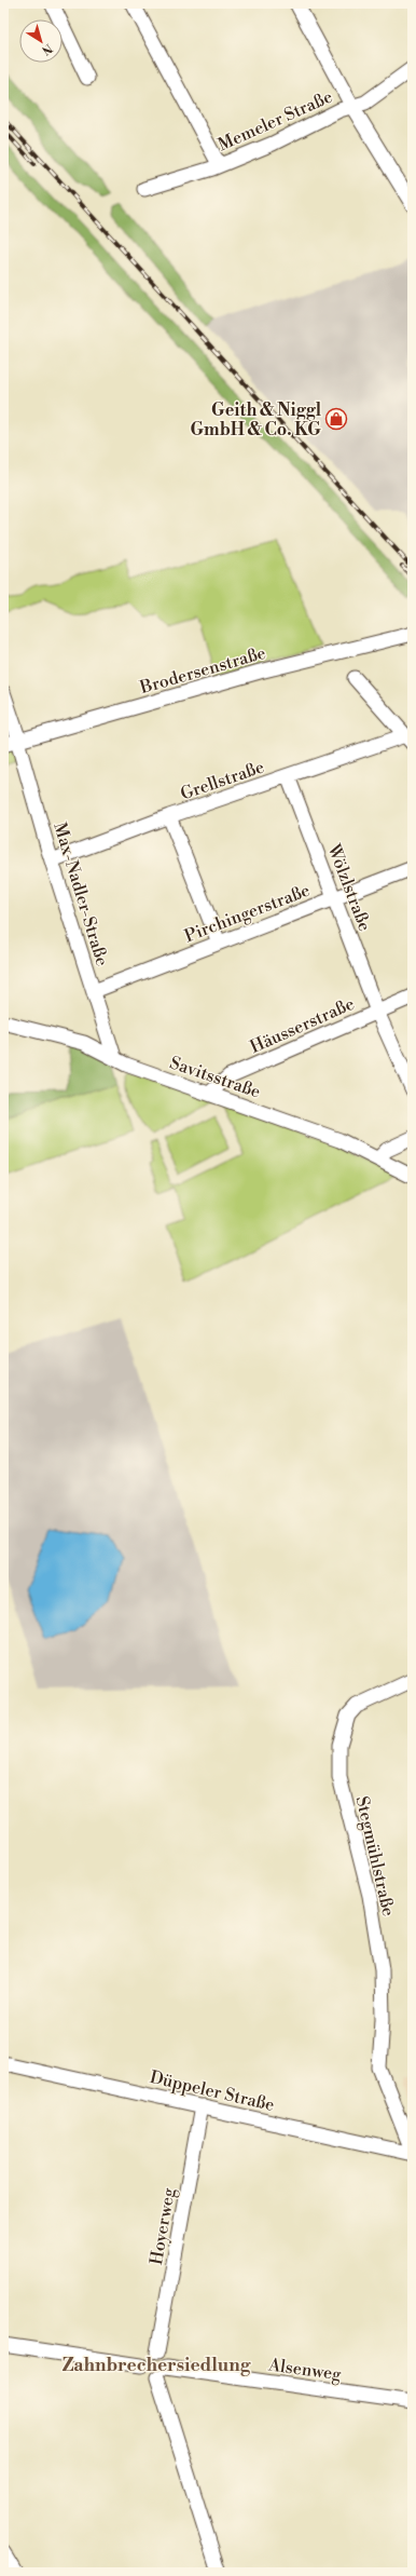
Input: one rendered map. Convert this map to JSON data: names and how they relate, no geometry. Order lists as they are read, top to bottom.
{
  "streets": {
    "street": [
      "Memeler Straße",
      "Brodersenstraße",
      "Grellstraße",
      "Wölzlstraße",
      "Max-Nadler-Straße",
      "Pirchingerstraße",
      "Häusserstraße",
      "Savitsstraße",
      "Stegmühlstraße",
      "Düppeler Straße",
      "Hoyerweg",
      "Alsenweg"
    ]
  },
  "crossings": [
    ["Brodersenstraße", "Max-Nadler-Straße"],
    ["Grellstraße", "Wölzlstraße"],
    ["Grellstraße", "Max-Nadler-Straße"],
    ["Wölzlstraße", "Pirchingerstraße"],
    ["Wölzlstraße", "Häusserstraße"],
    ["Max-Nadler-Straße", "Pirchingerstraße"],
    ["Max-Nadler-Straße", "Savitsstraße"],
    ["Häusserstraße", "Savitsstraße"],
    ["Stegmühlstraße", "Düppeler Straße"],
    ["Düppeler Straße", "Hoyerweg"],
    ["Hoyerweg", "Alsenweg"]
  ],
  "districts": ["Zahnbrechersiedlung"],
  "places": {
    "shop": ["Geith & Niggl GmbH & Co. KG"]
  },
  "north": "bottom right"
}
